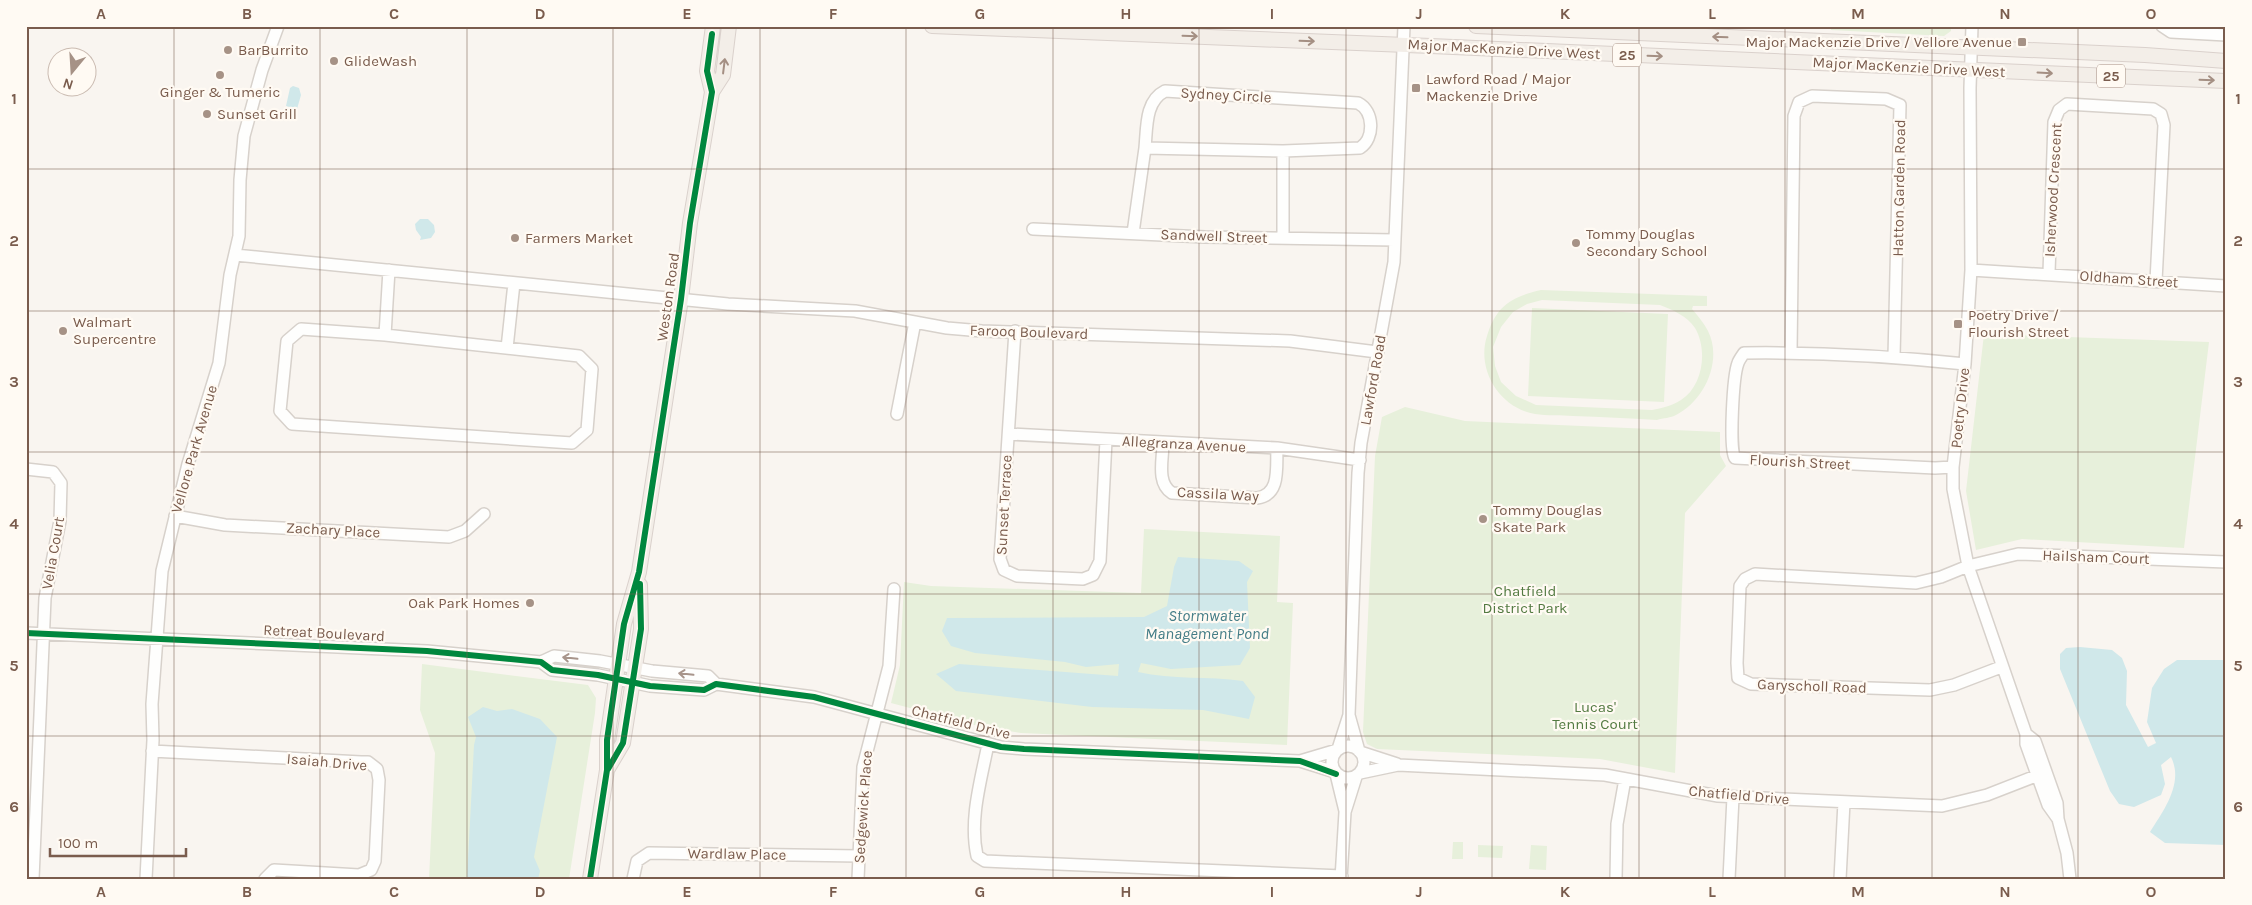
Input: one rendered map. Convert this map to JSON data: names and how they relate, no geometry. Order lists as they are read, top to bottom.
{
  "streets": {
    "main road": ["Major MacKenzie Drive West", "25", "Weston Road"],
    "street": [
      "Sydney Circle",
      "Hatton Garden Road",
      "Isherwood Crescent",
      "Sandwell Street",
      "Oldham Street",
      "Farooq Boulevard",
      "Lawford Road",
      "Poetry Drive",
      "Allegranza Avenue",
      "Vellore Park Avenue",
      "Flourish Street",
      "Cassila Way",
      "Sunset Terrace",
      "Zachary Place",
      "Velia Court",
      "Hailsham Court",
      "Retreat Boulevard",
      "Garyscholl Road",
      "Chatfield Drive",
      "Isaiah Drive",
      "Sedgewick Place",
      "Wardlaw Place"
    ]
  },
  "crossings": [
    ["Major MacKenzie Drive West", "Lawford Road"],
    ["Major MacKenzie Drive West", "Poetry Drive"],
    ["Hatton Garden Road", "Flourish Street"],
    ["Isherwood Crescent", "Oldham Street"],
    ["Sandwell Street", "Lawford Road"],
    ["Oldham Street", "Poetry Drive"],
    ["Weston Road", "Farooq Boulevard"],
    ["Weston Road", "Retreat Boulevard"],
    ["Weston Road", "Chatfield Drive"],
    ["Farooq Boulevard", "Lawford Road"],
    ["Farooq Boulevard", "Vellore Park Avenue"],
    ["Farooq Boulevard", "Sunset Terrace"],
    ["Lawford Road", "Allegranza Avenue"],
    ["Lawford Road", "Chatfield Drive"],
    ["Poetry Drive", "Flourish Street"],
    ["Poetry Drive", "Hailsham Court"],
    ["Poetry Drive", "Garyscholl Road"],
    ["Poetry Drive", "Chatfield Drive"],
    ["Allegranza Avenue", "Cassila Way"],
    ["Allegranza Avenue", "Sunset Terrace"],
    ["Vellore Park Avenue", "Zachary Place"],
    ["Vellore Park Avenue", "Retreat Boulevard"],
    ["Vellore Park Avenue", "Isaiah Drive"],
    ["Velia Court", "Retreat Boulevard"],
    ["Hailsham Court", "Garyscholl Road"],
    ["Retreat Boulevard", "Chatfield Drive"],
    ["Chatfield Drive", "Sedgewick Place"],
    ["Sedgewick Place", "Wardlaw Place"]
  ],
  "water": ["Stormwater Management Pond"],
  "parks": ["Chatfield District Park", "Lucas' Tennis Court"],
  "places": {
    "transit": ["Major Mackenzie Drive / Vellore Avenue", "Lawford Road / Major Mackenzie Drive", "Poetry Drive / Flourish Street"],
    "other": [
      "BarBurrito",
      "GlideWash",
      "Ginger & Tumeric",
      "Sunset Grill",
      "Farmers Market",
      "Tommy Douglas Secondary School",
      "Walmart Supercentre",
      "Tommy Douglas Skate Park",
      "Oak Park Homes"
    ]
  },
  "scale_bar": "100 m",
  "north": "bottom",
  "grid": {
    "columns": [
      "A",
      "B",
      "C",
      "D",
      "E",
      "F",
      "G",
      "H",
      "I",
      "J",
      "K",
      "L",
      "M",
      "N",
      "O"
    ],
    "rows": [
      "1",
      "2",
      "3",
      "4",
      "5",
      "6"
    ]
  }
}
